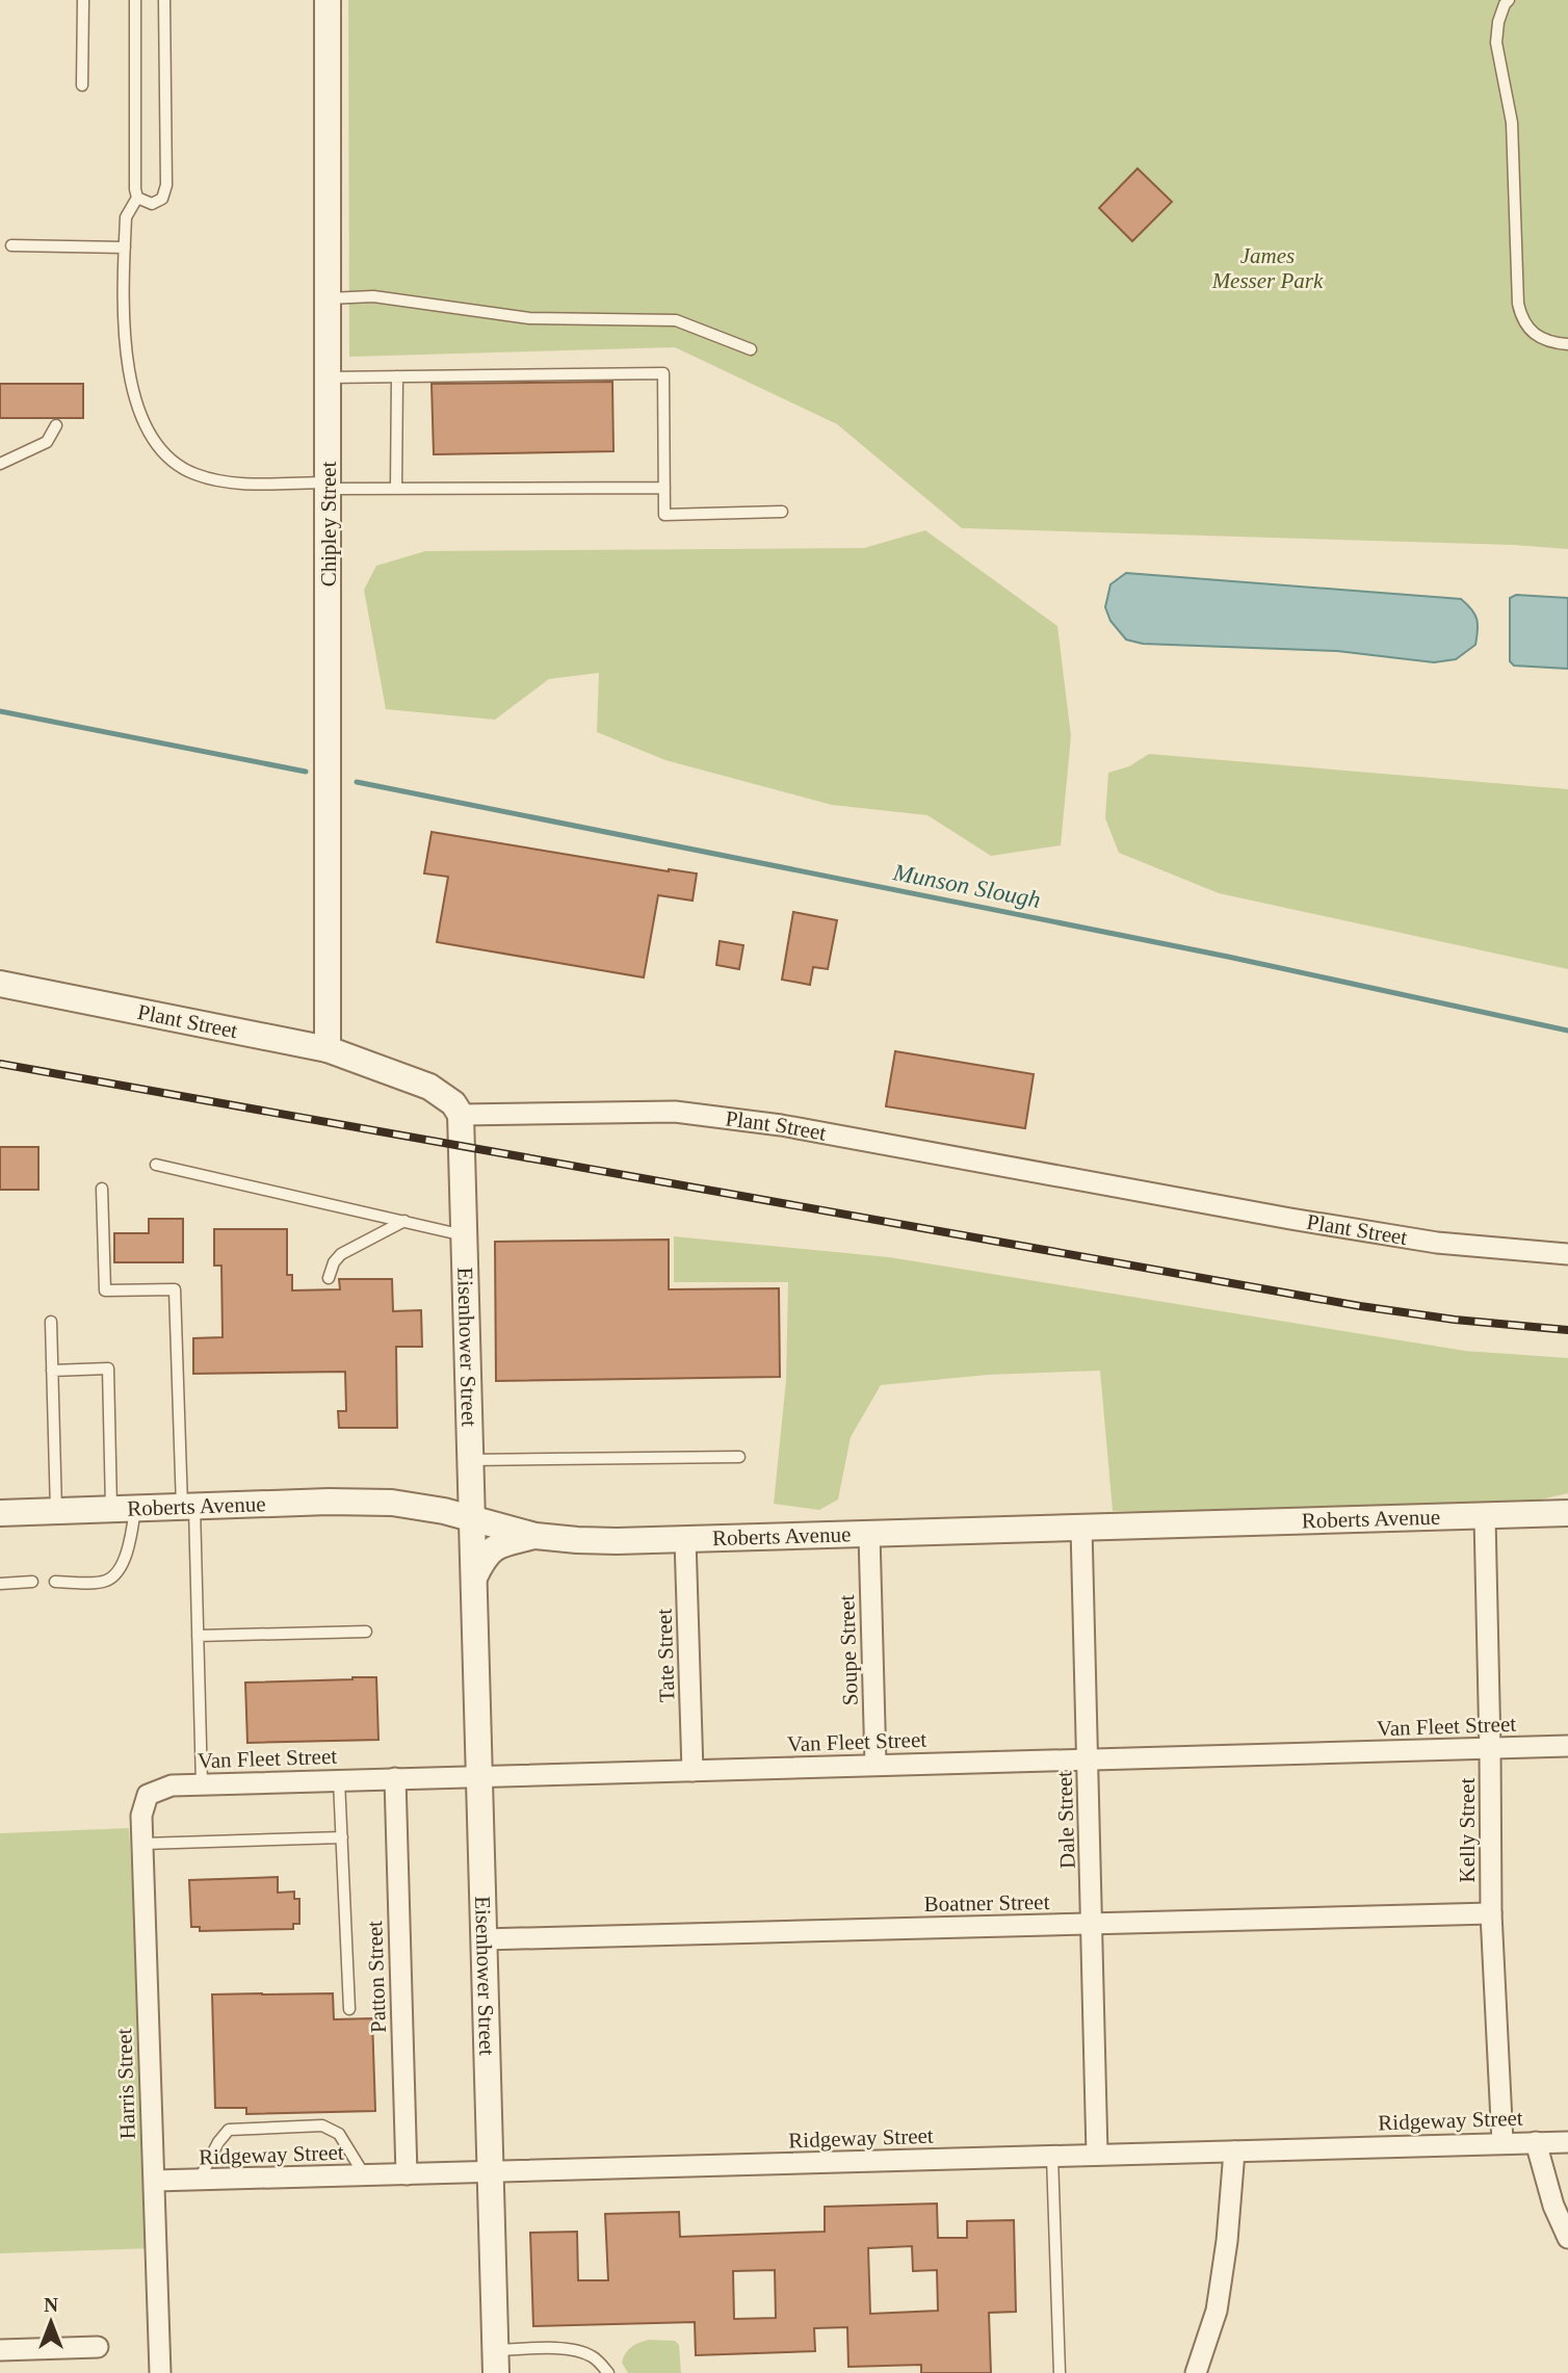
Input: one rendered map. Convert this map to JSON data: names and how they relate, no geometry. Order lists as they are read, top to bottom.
{
  "streets": {
    "street": [
      "Chipley Street",
      "Plant Street",
      "Eisenhower Street",
      "Roberts Avenue",
      "Soupe Street",
      "Tate Street",
      "Van Fleet Street",
      "Dale Street",
      "Kelly Street",
      "Boatner Street",
      "Patton Street",
      "Harris Street",
      "Ridgeway Street"
    ]
  },
  "crossings": [
    ["Chipley Street", "Plant Street"],
    ["Plant Street", "Eisenhower Street"],
    ["Eisenhower Street", "Roberts Avenue"],
    ["Eisenhower Street", "Van Fleet Street"],
    ["Eisenhower Street", "Boatner Street"],
    ["Eisenhower Street", "Ridgeway Street"],
    ["Roberts Avenue", "Soupe Street"],
    ["Roberts Avenue", "Tate Street"],
    ["Roberts Avenue", "Dale Street"],
    ["Roberts Avenue", "Kelly Street"],
    ["Soupe Street", "Van Fleet Street"],
    ["Tate Street", "Van Fleet Street"],
    ["Van Fleet Street", "Dale Street"],
    ["Van Fleet Street", "Kelly Street"],
    ["Van Fleet Street", "Patton Street"],
    ["Van Fleet Street", "Harris Street"],
    ["Dale Street", "Boatner Street"],
    ["Dale Street", "Ridgeway Street"],
    ["Kelly Street", "Boatner Street"],
    ["Kelly Street", "Ridgeway Street"],
    ["Patton Street", "Ridgeway Street"],
    ["Harris Street", "Ridgeway Street"]
  ],
  "water": ["Munson Slough"],
  "parks": ["James Messer Park"],
  "north": "top"
}
